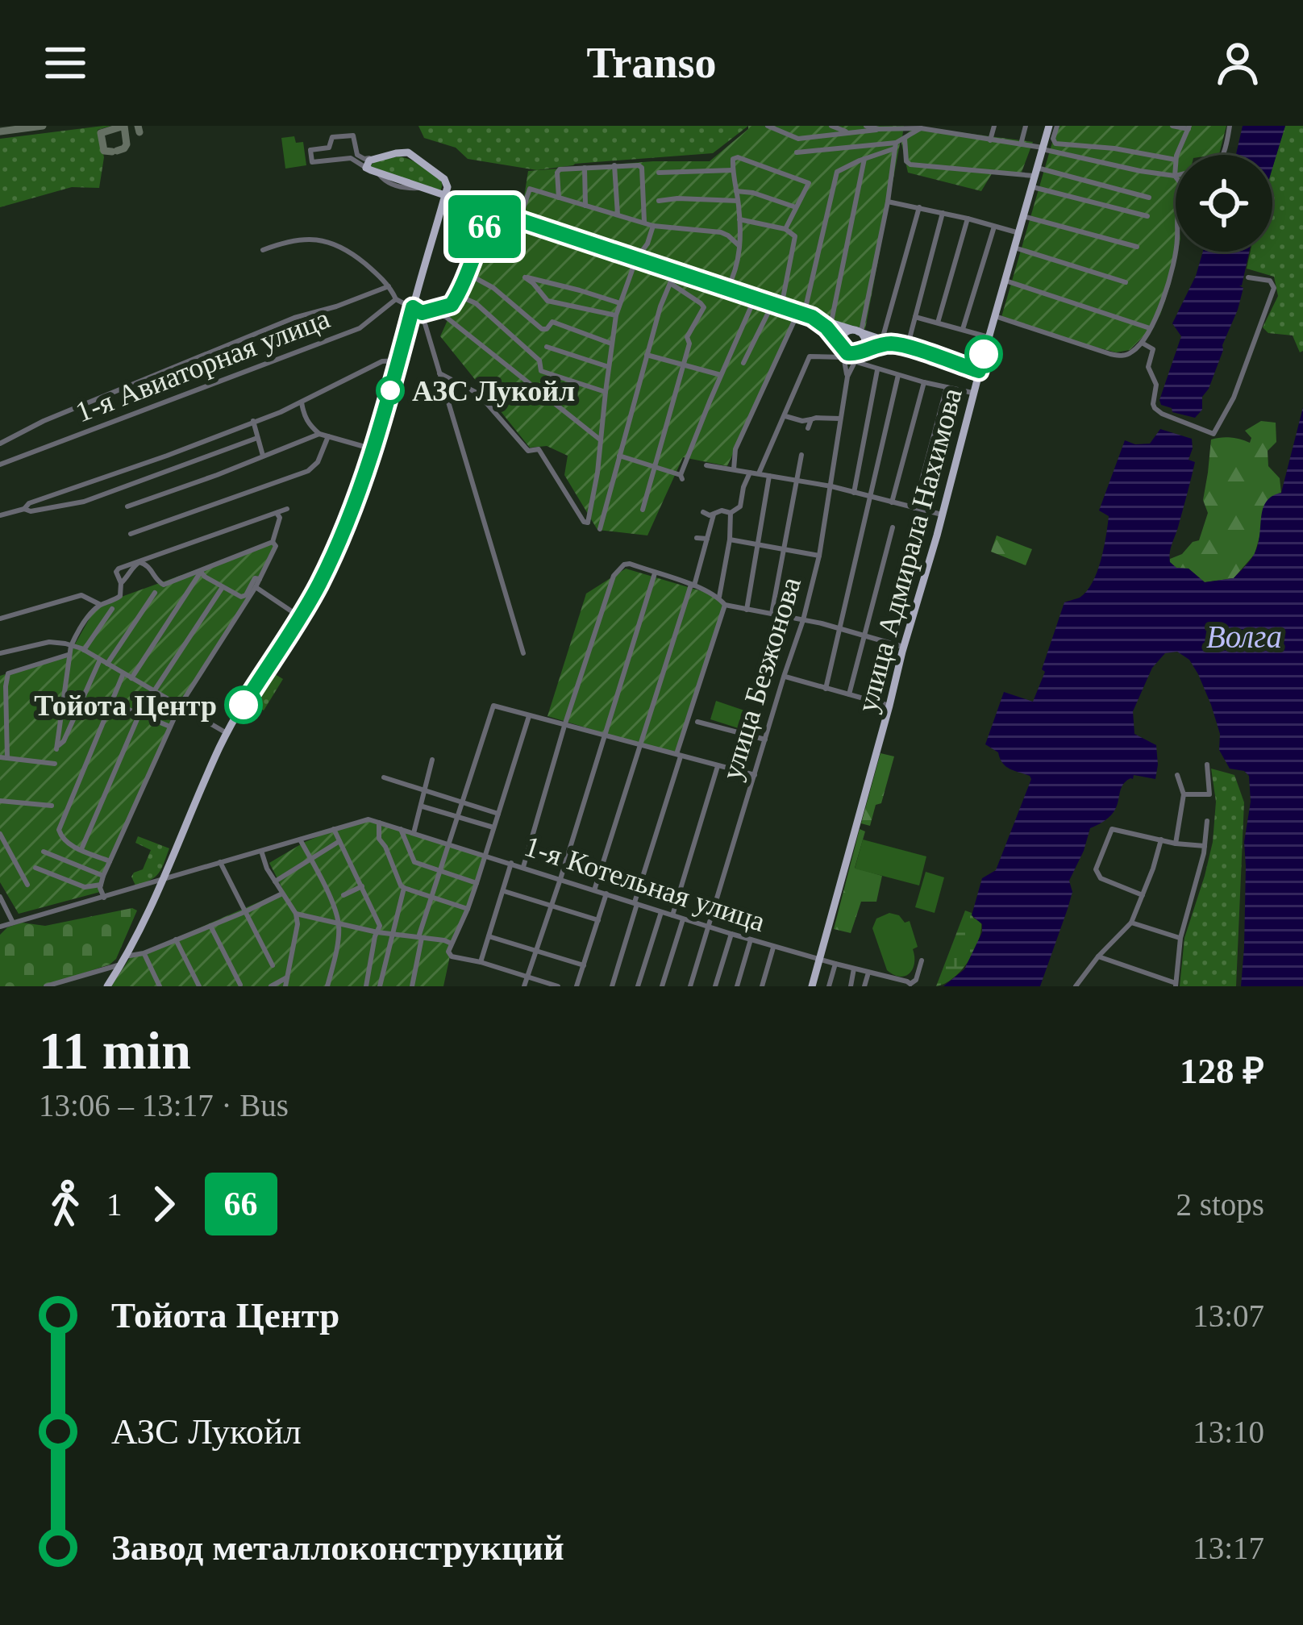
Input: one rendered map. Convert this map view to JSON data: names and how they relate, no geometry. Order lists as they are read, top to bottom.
{
  "streets": {
    "main road": ["улица Адмирала Нахимова"],
    "street": ["1-я Авиаторная улица", "улица Безжонова", "1-я Котельная улица"]
  },
  "crossings": [
    ["улица Адмирала Нахимова", "1-я Котельная улица"],
    ["улица Безжонова", "1-я Котельная улица"]
  ],
  "water": ["Волга"],
  "places": ["АЗС Лукойл", "Тойота Центр"],
  "lines": ["bus line 66"],
  "page": {
    "header": "Transo",
    "on_map": "66",
    "heading": ["11 min", "13:06 – 13:17 · Bus", "128 ₽"],
    "legs": ["1", "66", "2 stops"],
    "list": [
      {
        "name": "Тойота Центр",
        "value": "13:07"
      },
      {
        "name": "АЗС Лукойл",
        "value": "13:10"
      },
      {
        "name": "Завод металлоконструкций",
        "value": "13:17"
      }
    ]
  }
}
